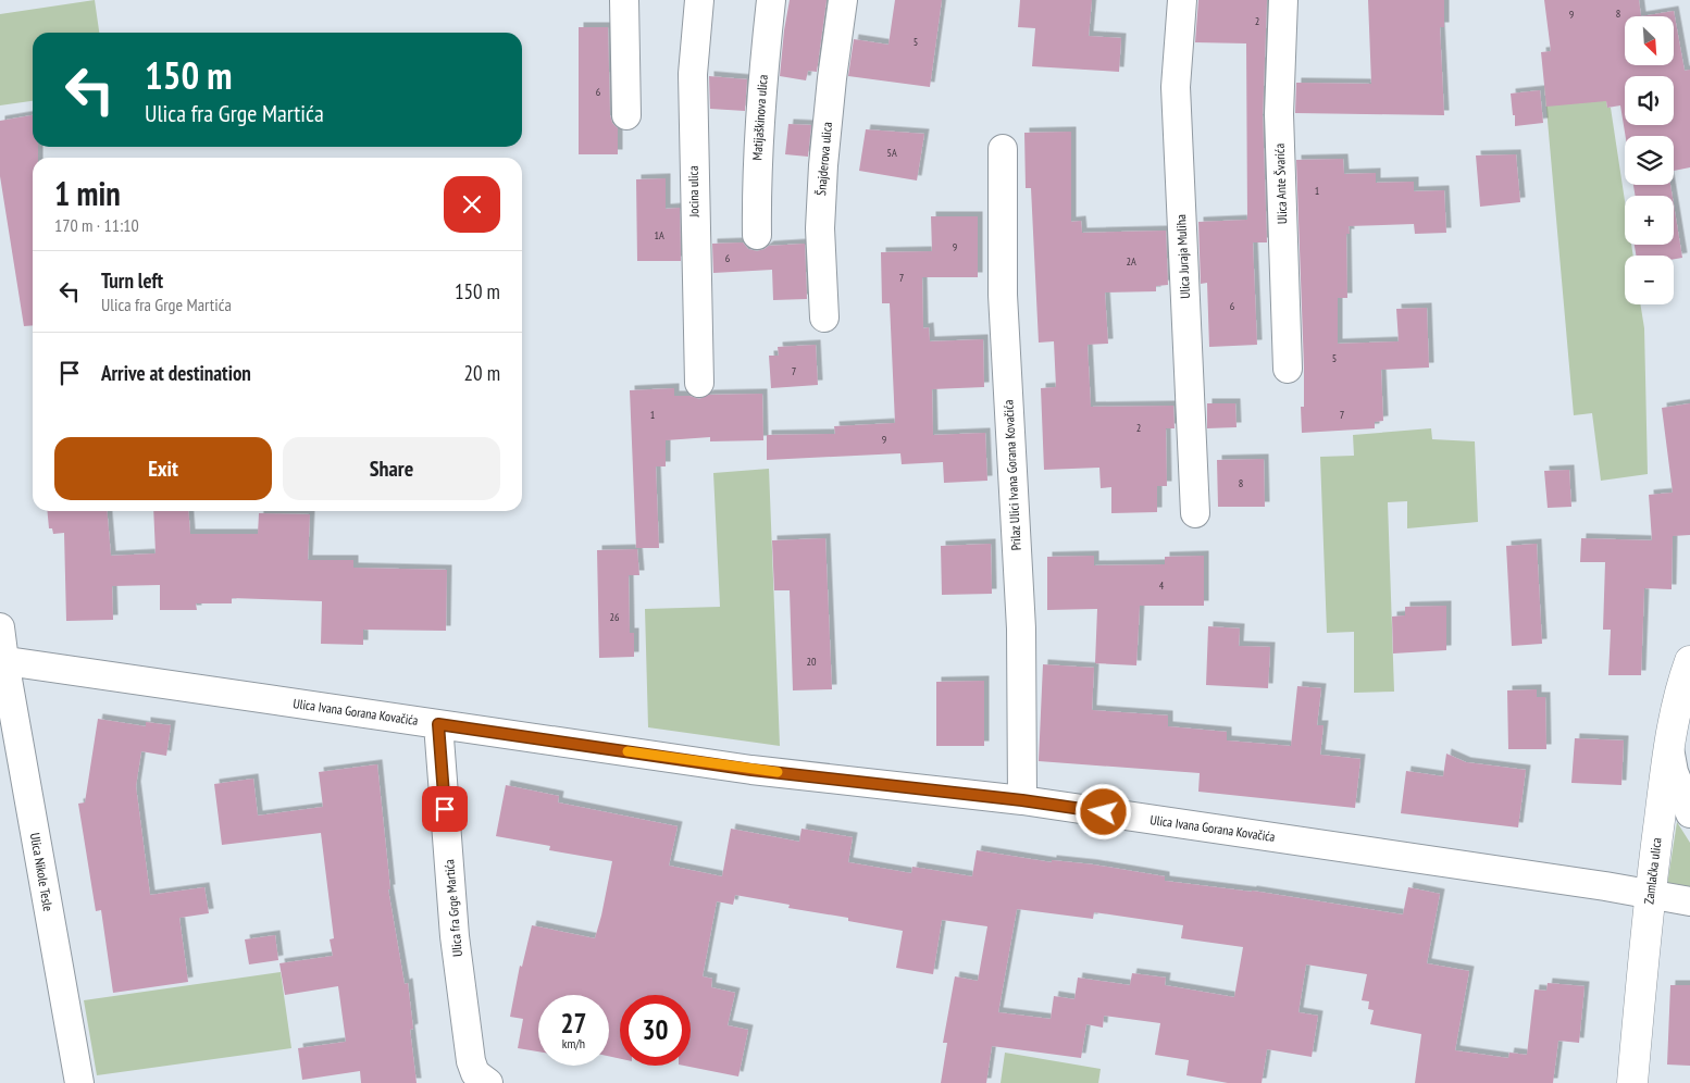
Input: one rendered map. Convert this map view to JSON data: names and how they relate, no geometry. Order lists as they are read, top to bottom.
{
  "streets": {
    "street": [
      "Matijaškinova ulica",
      "Šnajderova ulica",
      "Ulica Ante Švarića",
      "Jocina ulica",
      "Ulica Juraja Muliha",
      "Prilaz Ulici Ivana Gorana Kovačića",
      "Ulica Ivana Gorana Kovačića",
      "Zamlačka ulica",
      "Ulica Nikole Tesle",
      "Ulica fra Grge Martića"
    ]
  },
  "crossings": [
    ["Prilaz Ulici Ivana Gorana Kovačića", "Ulica Ivana Gorana Kovačića"],
    ["Ulica Ivana Gorana Kovačića", "Zamlačka ulica"],
    ["Ulica Ivana Gorana Kovačića", "Ulica Nikole Tesle"],
    ["Ulica Ivana Gorana Kovačića", "Ulica fra Grge Martića"]
  ],
  "house_numbers": [
    "8",
    "9",
    "2",
    "5",
    "6",
    "5A",
    "1",
    "1A",
    "9",
    "6",
    "2A",
    "7",
    "6",
    "5",
    "7",
    "1",
    "7",
    "2",
    "9",
    "8",
    "4",
    "26",
    "20"
  ],
  "north": "bottom right",
  "page": {
    "map_buttons": ["+", "−"],
    "turn": ["150 m", "Ulica fra Grge Martića"],
    "heading": ["1 min", "170 m · 11:10"],
    "list": [
      {
        "name": "Turn left",
        "note": "Ulica fra Grge Martića",
        "value": "150 m"
      },
      {
        "name": "Arrive at destination",
        "value": "20 m"
      }
    ],
    "buttons": ["Exit", "Share"],
    "speed": "27 km/h",
    "limit": "30"
  }
}
